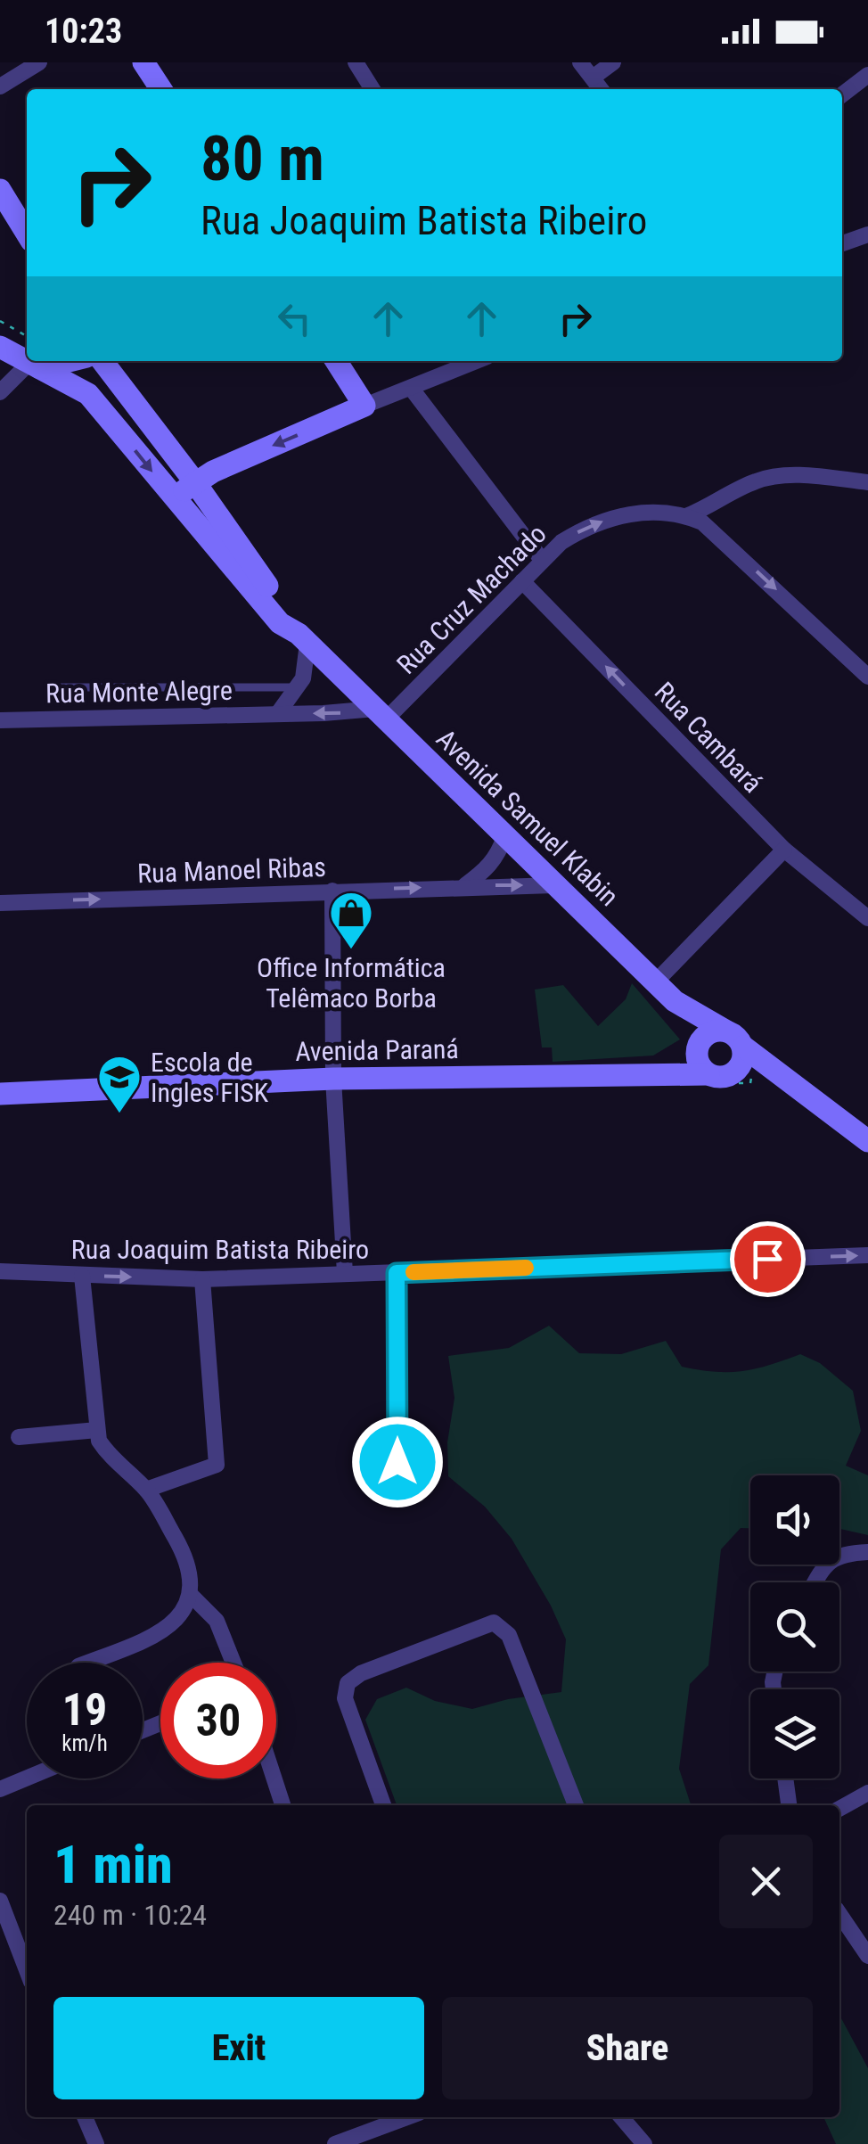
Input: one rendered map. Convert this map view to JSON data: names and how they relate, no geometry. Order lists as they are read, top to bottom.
{
  "streets": {
    "main road": ["Avenida Samuel Klabin", "Avenida Paraná"],
    "street": [
      "Rua Cruz Machado",
      "Rua Monte Alegre",
      "Rua Cambará",
      "Rua Manoel Ribas",
      "Rua Joaquim Batista Ribeiro"
    ]
  },
  "crossings": [
    ["Rua Cruz Machado", "Rua Monte Alegre"],
    ["Rua Cruz Machado", "Rua Cambará"],
    ["Rua Cruz Machado", "Avenida Samuel Klabin"],
    ["Rua Monte Alegre", "Avenida Samuel Klabin"],
    ["Avenida Samuel Klabin", "Rua Manoel Ribas"],
    ["Avenida Samuel Klabin", "Avenida Paraná"]
  ],
  "one_way": [
    "Rua Cruz Machado",
    "Rua Cambará",
    "Rua Manoel Ribas",
    "Rua Joaquim Batista Ribeiro"
  ],
  "places": {
    "shop": ["Office Informática Telêmaco Borba"],
    "school or university": ["Escola de Ingles FISK"]
  },
  "page": {
    "status": "10:23",
    "turn": ["80 m", "Rua Joaquim Batista Ribeiro"],
    "speed": "19 km/h",
    "limit": "30",
    "heading": ["1 min", "240 m · 10:24"],
    "buttons": ["Exit", "Share"]
  }
}
